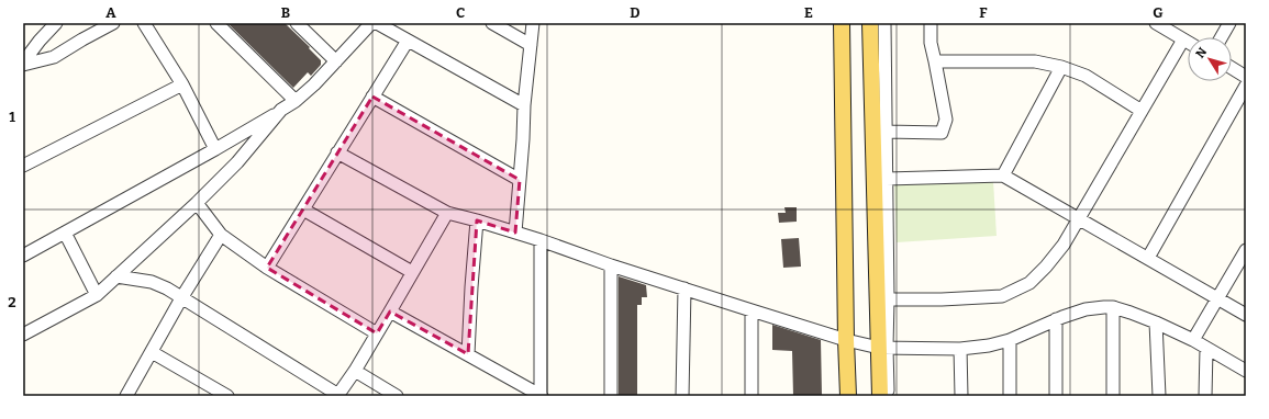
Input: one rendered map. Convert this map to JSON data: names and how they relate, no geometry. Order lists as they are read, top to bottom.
{
  "north": "top left",
  "grid": {
    "columns": [
      "A",
      "B",
      "C",
      "D",
      "E",
      "F",
      "G"
    ],
    "rows": ["1", "2"]
  }
}
